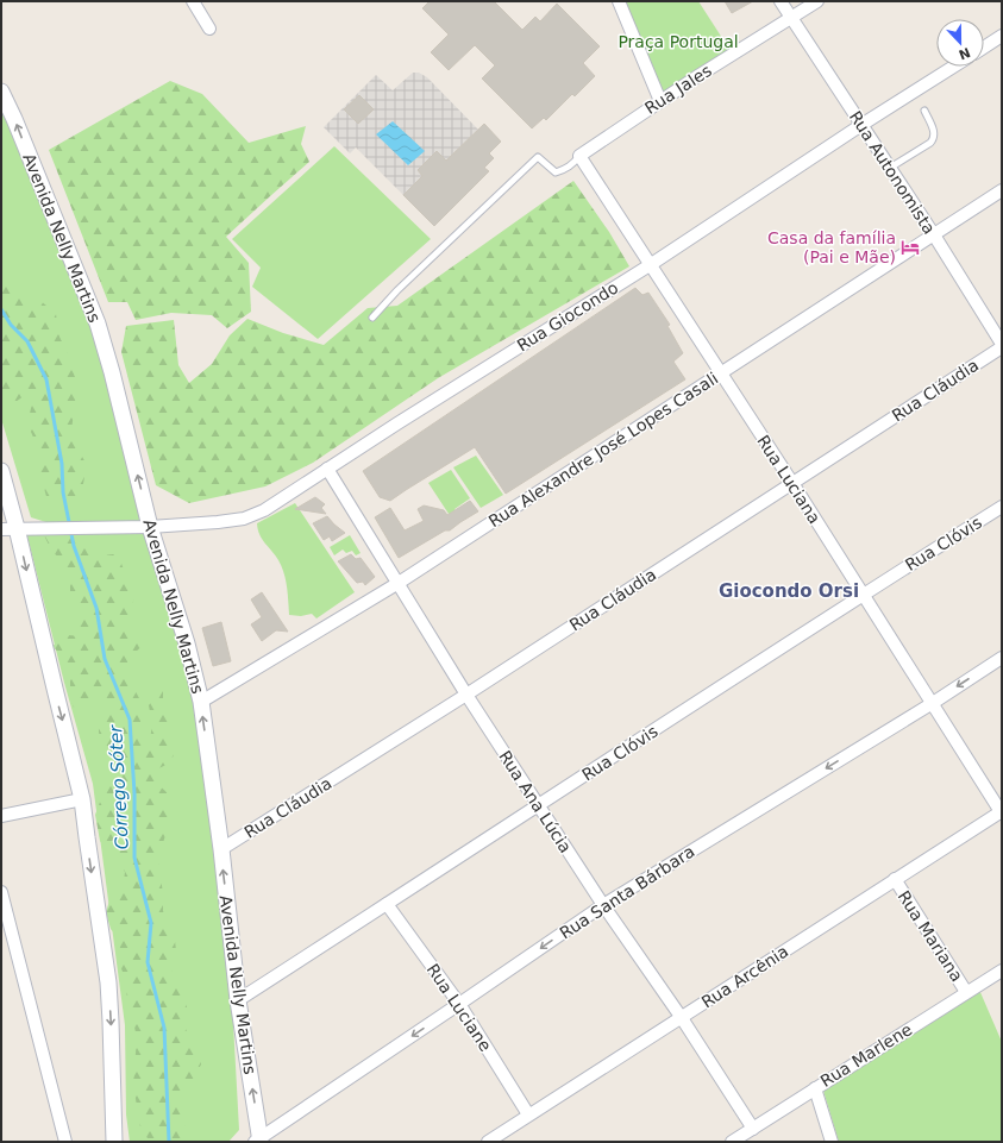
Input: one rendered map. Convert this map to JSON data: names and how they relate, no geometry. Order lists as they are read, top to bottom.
{
  "streets": {
    "main road": ["Avenida Nelly Martins"],
    "street": [
      "Rua Jales",
      "Rua Autonomista",
      "Rua Giocondo",
      "Rua Cláudia",
      "Rua Alexandre José Lopes Casali",
      "Rua Luciana",
      "Rua Clóvis",
      "Rua Ana Lúcia",
      "Rua Santa Bárbara",
      "Rua Mariana",
      "Rua Arcênia",
      "Rua Luciane",
      "Rua Marlene"
    ]
  },
  "crossings": [
    ["Rua Jales", "Rua Autonomista"],
    ["Rua Jales", "Rua Luciana"],
    ["Rua Autonomista", "Rua Giocondo"],
    ["Rua Autonomista", "Rua Cláudia"],
    ["Rua Autonomista", "Rua Alexandre José Lopes Casali"],
    ["Avenida Nelly Martins", "Rua Giocondo"],
    ["Avenida Nelly Martins", "Rua Cláudia"],
    ["Avenida Nelly Martins", "Rua Alexandre José Lopes Casali"],
    ["Avenida Nelly Martins", "Rua Clóvis"],
    ["Avenida Nelly Martins", "Rua Santa Bárbara"],
    ["Rua Giocondo", "Rua Luciana"],
    ["Rua Giocondo", "Rua Ana Lúcia"],
    ["Rua Cláudia", "Rua Luciana"],
    ["Rua Cláudia", "Rua Ana Lúcia"],
    ["Rua Alexandre José Lopes Casali", "Rua Luciana"],
    ["Rua Alexandre José Lopes Casali", "Rua Ana Lúcia"],
    ["Rua Luciana", "Rua Clóvis"],
    ["Rua Luciana", "Rua Santa Bárbara"],
    ["Rua Luciana", "Rua Arcênia"],
    ["Rua Clóvis", "Rua Ana Lúcia"],
    ["Rua Clóvis", "Rua Luciane"],
    ["Rua Ana Lúcia", "Rua Santa Bárbara"],
    ["Rua Ana Lúcia", "Rua Arcênia"],
    ["Rua Ana Lúcia", "Rua Marlene"],
    ["Rua Santa Bárbara", "Rua Luciane"],
    ["Rua Mariana", "Rua Arcênia"],
    ["Rua Mariana", "Rua Marlene"],
    ["Rua Arcênia", "Rua Luciane"]
  ],
  "one_way": ["Rua Santa Bárbara"],
  "districts": ["Giocondo Orsi"],
  "water": ["Córrego Sóter"],
  "parks": ["Praça Portugal"],
  "places": {
    "hotel": ["Casa da família (Pai e Mãe)"]
  },
  "north": "bottom"
}
